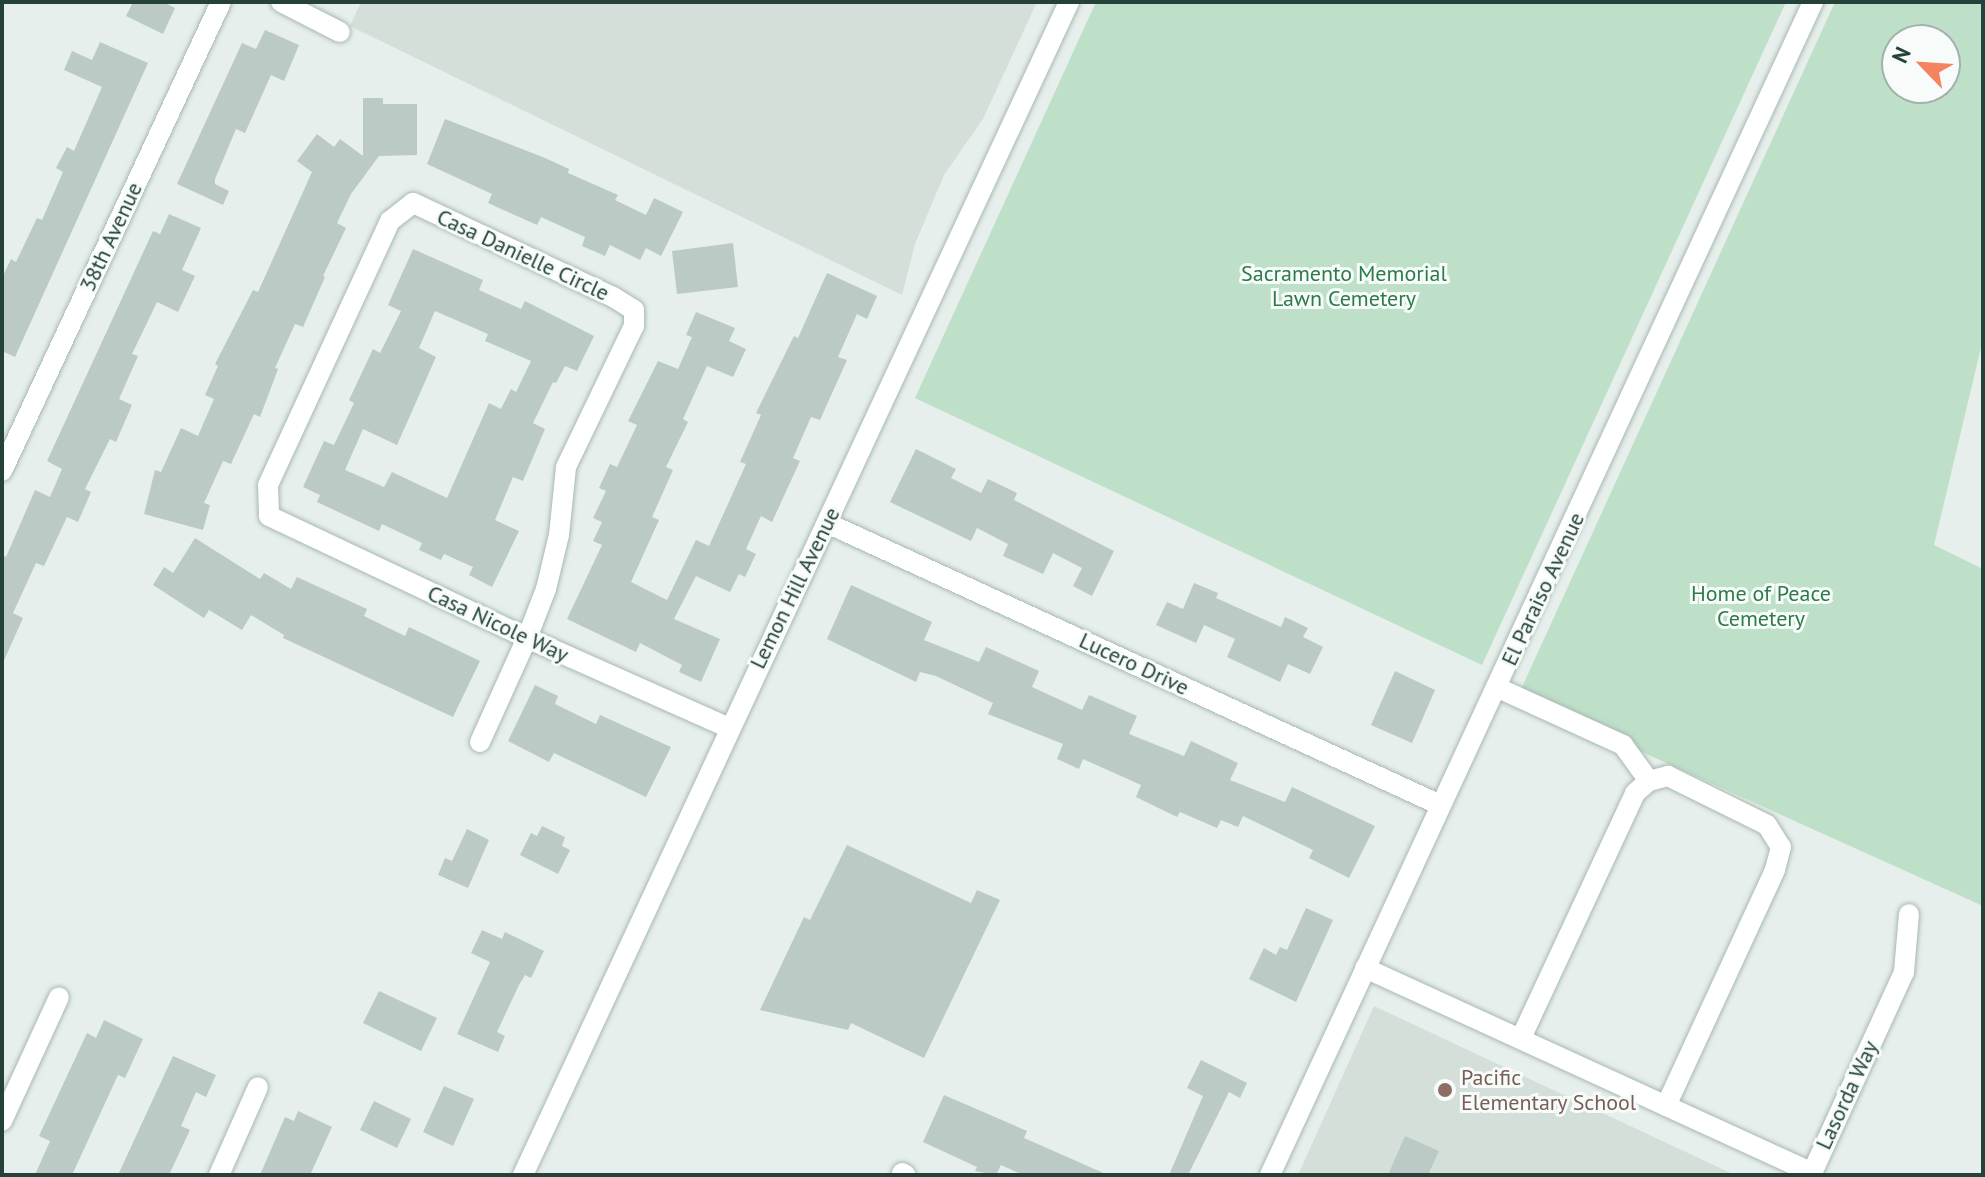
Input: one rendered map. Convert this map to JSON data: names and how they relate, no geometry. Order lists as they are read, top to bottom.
{
  "streets": {
    "street": [
      "38th Avenue",
      "Casa Danielle Circle",
      "Lemon Hill Avenue",
      "El Paraiso Avenue",
      "Casa Nicole Way",
      "Lucero Drive",
      "Lasorda Way"
    ]
  },
  "crossings": [
    ["Casa Danielle Circle", "Casa Nicole Way"],
    ["Lemon Hill Avenue", "Casa Nicole Way"],
    ["Lemon Hill Avenue", "Lucero Drive"],
    ["El Paraiso Avenue", "Lucero Drive"],
    ["El Paraiso Avenue", "Lasorda Way"]
  ],
  "parks": ["Sacramento Memorial Lawn Cemetery", "Home of Peace Cemetery"],
  "places": ["Pacific Elementary School"],
  "north": "top left"
}
